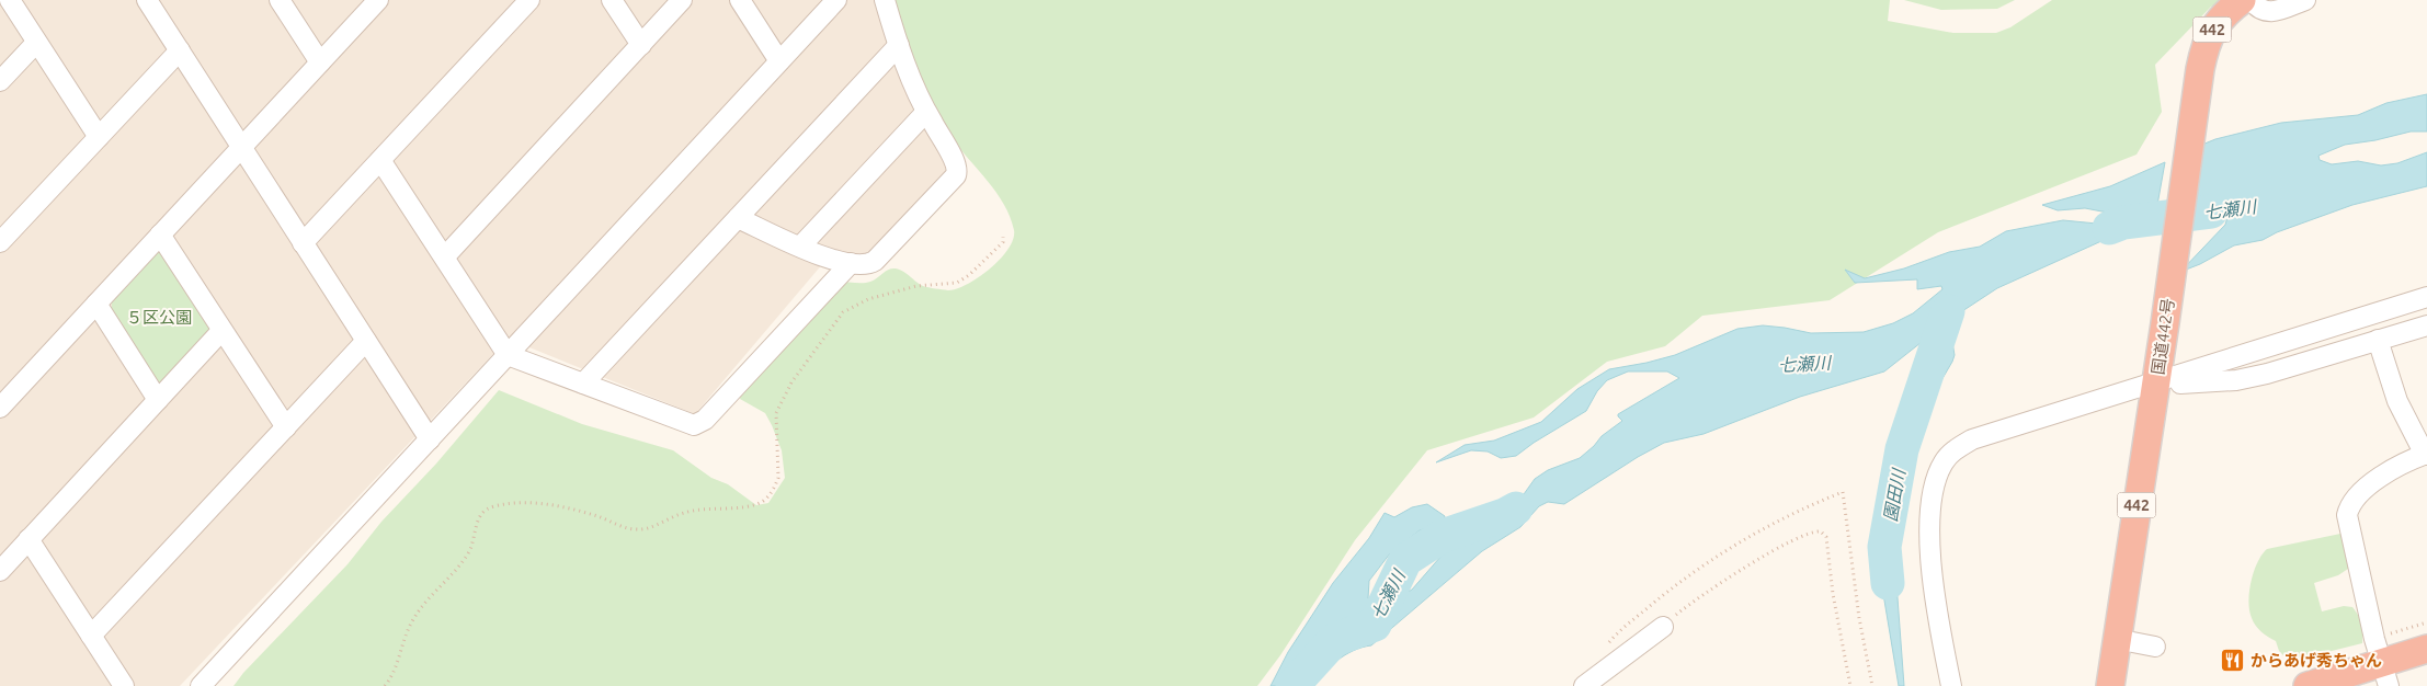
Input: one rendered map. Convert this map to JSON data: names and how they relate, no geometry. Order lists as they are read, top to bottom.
{
  "streets": {
    "highway": ["442", "国道442号"]
  },
  "water": ["七瀬川", "園田川"],
  "parks": ["５区公園"],
  "places": {
    "restaurant": ["からあげ秀ちゃん"]
  }
}
